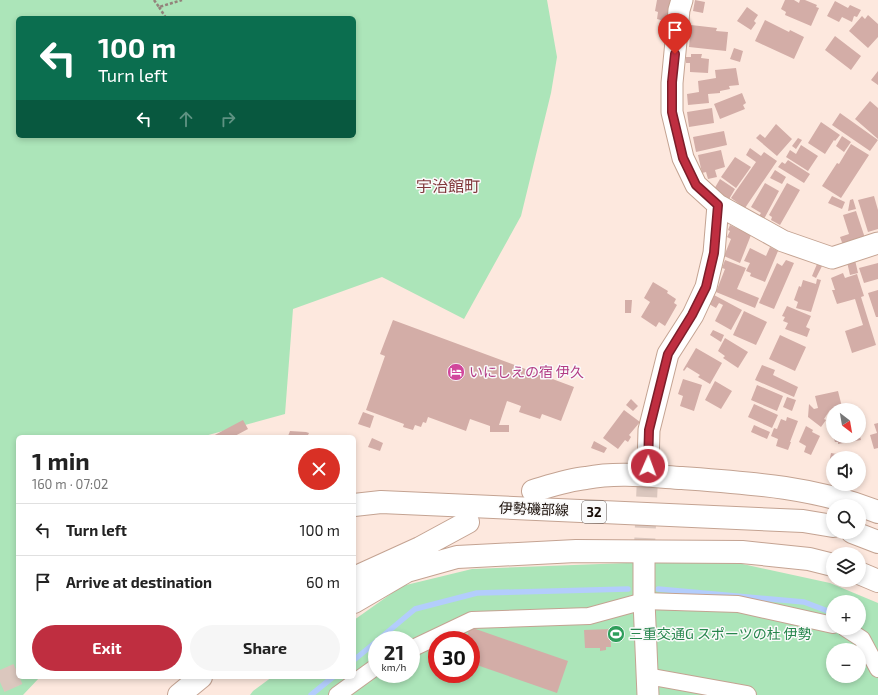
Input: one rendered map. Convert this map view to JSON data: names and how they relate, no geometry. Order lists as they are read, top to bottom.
{
  "streets": {
    "street": ["伊勢磯部線", "32"]
  },
  "districts": ["宇治館町"],
  "places": {
    "hotel": ["いにしえの宿 伊久"],
    "sports": ["三重交通G スポーツの杜 伊勢"]
  },
  "north": "bottom right",
  "page": {
    "turn": ["100 m", "Turn left"],
    "map_buttons": ["+", "−"],
    "heading": ["1 min", "160 m · 07:02"],
    "list": [
      {
        "name": "Turn left",
        "value": "100 m"
      },
      {
        "name": "Arrive at destination",
        "value": "60 m"
      }
    ],
    "buttons": ["Exit", "Share"],
    "speed": "21 km/h",
    "limit": "30"
  }
}
